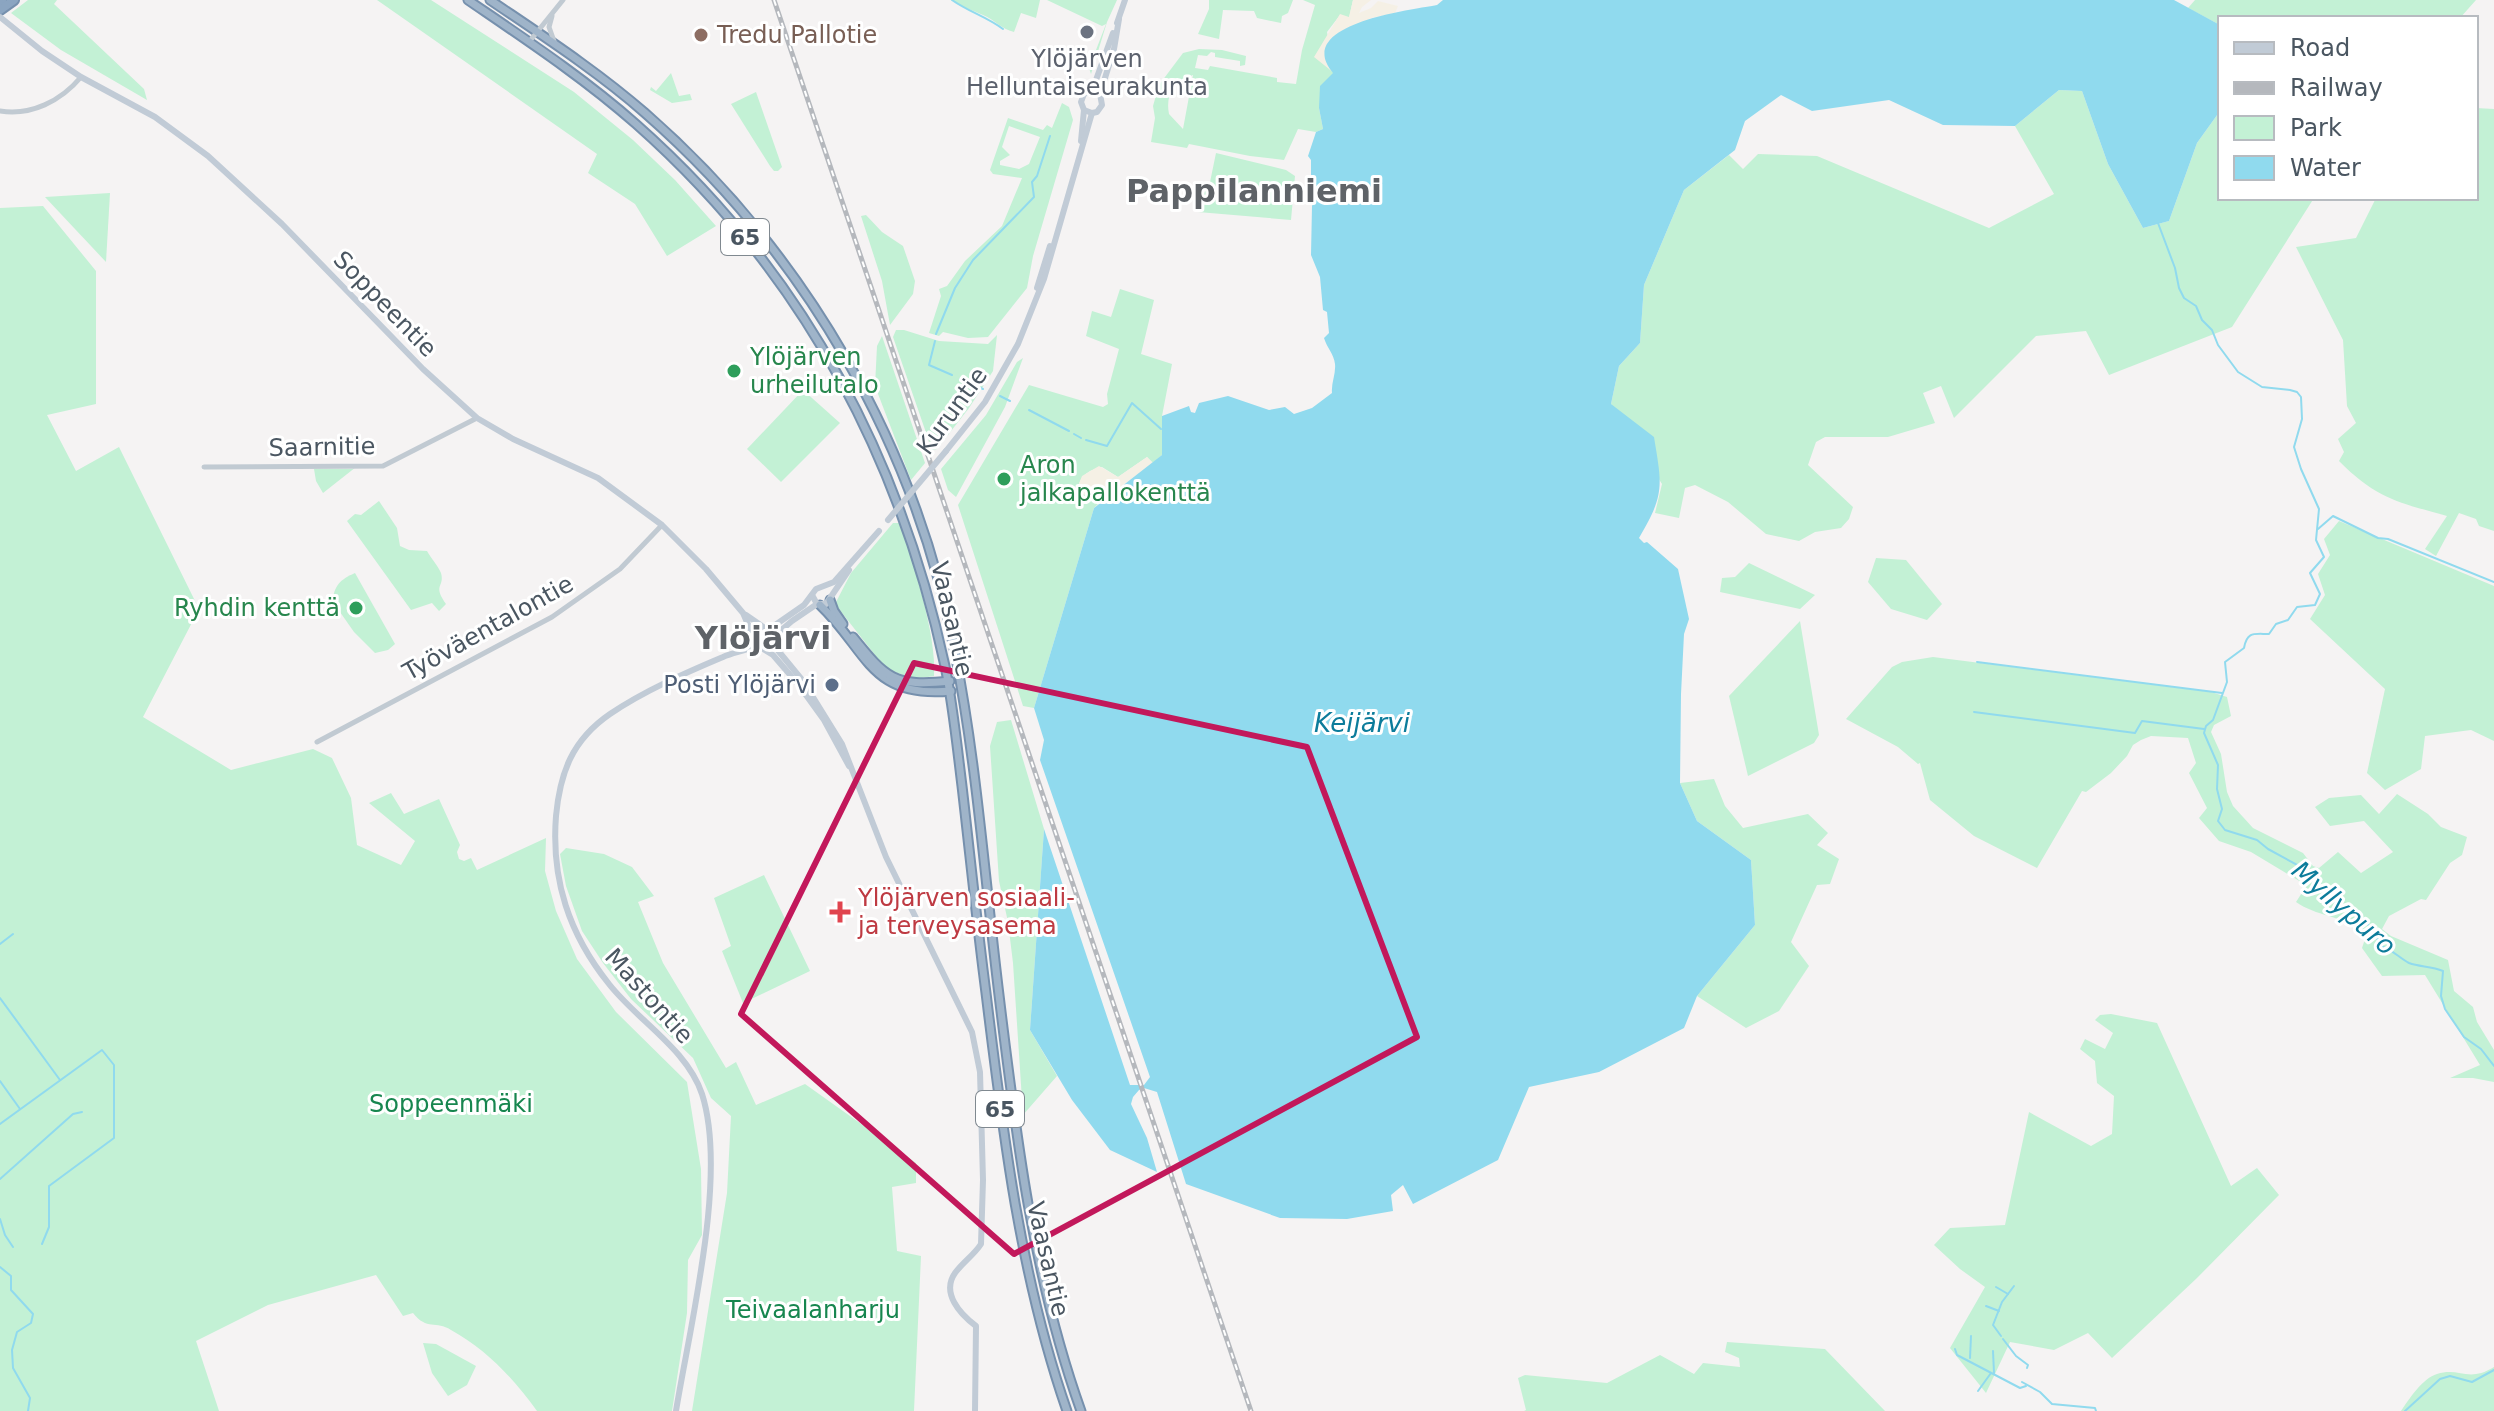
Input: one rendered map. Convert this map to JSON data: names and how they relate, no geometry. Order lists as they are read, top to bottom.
{
  "streets": {
    "highway": ["65", "Vaasantie"],
    "main road": ["Soppeentie", "Kuruntie", "Mastontie"],
    "street": ["Saarnitie", "Työväentalontie"]
  },
  "crossings": [
    ["Soppeentie", "Saarnitie"],
    ["Soppeentie", "Työväentalontie"],
    ["Soppeentie", "Mastontie"]
  ],
  "districts": ["Pappilanniemi", "Ylöjärvi"],
  "water": ["Keijärvi", "Myllypuro"],
  "parks": ["Soppeenmäki", "Teivaalanharju"],
  "places": {
    "other": [
      "Ylöjärven Helluntaiseurakunta",
      "Tredu Pallotie",
      "Ylöjärven urheilutalo",
      "Aron jalkapallokenttä",
      "Ryhdin kenttä",
      "Posti Ylöjärvi"
    ],
    "health": ["Ylöjärven sosiaali- ja terveysasema"]
  },
  "legend": [
    "Road",
    "Railway",
    "Park",
    "Water"
  ]
}
